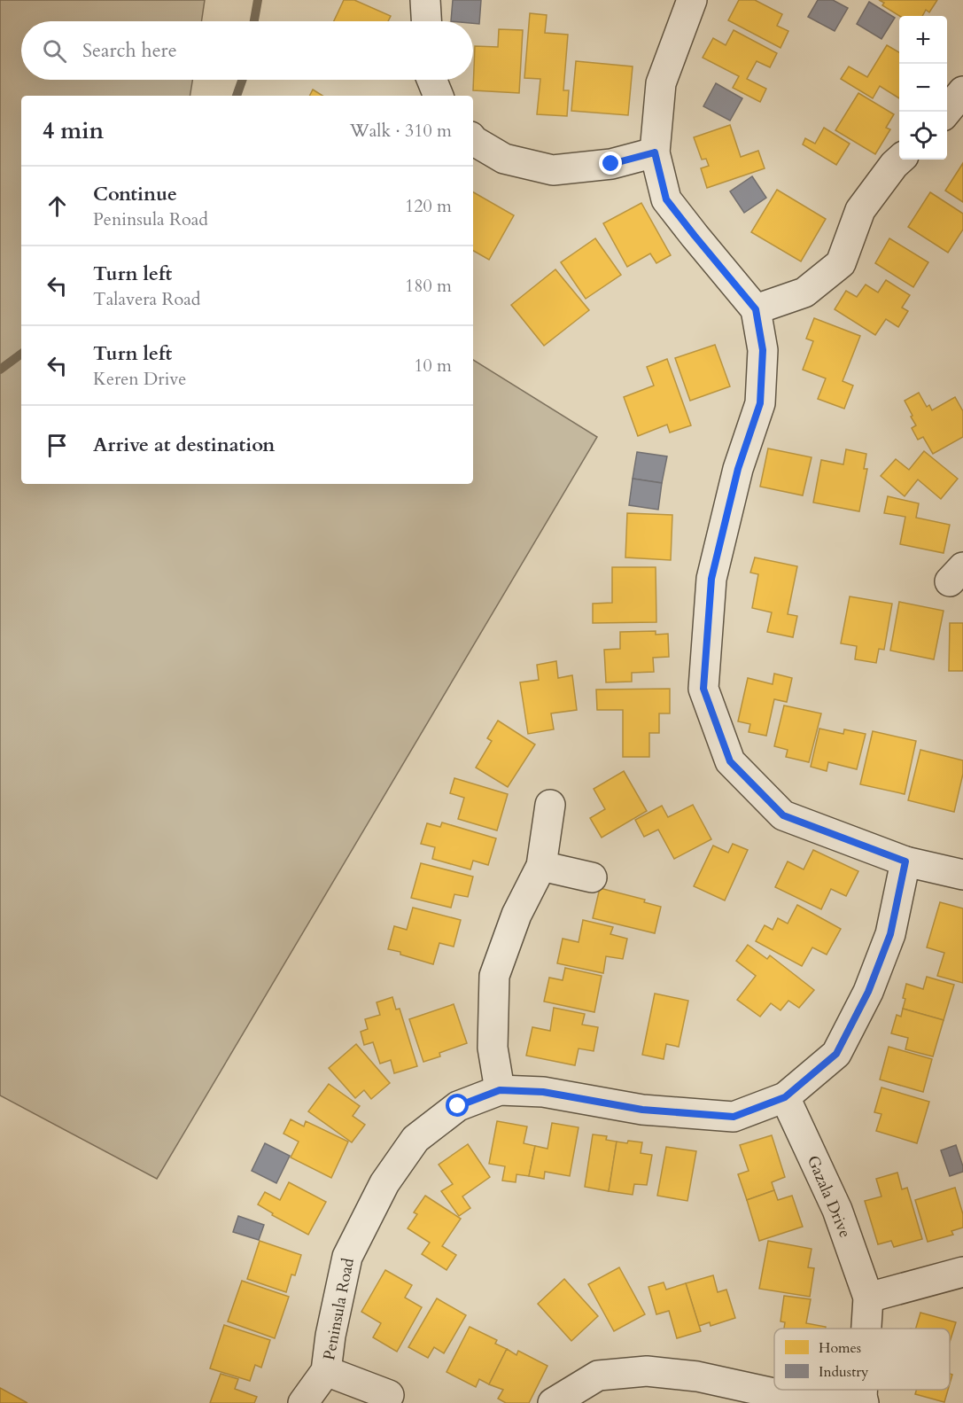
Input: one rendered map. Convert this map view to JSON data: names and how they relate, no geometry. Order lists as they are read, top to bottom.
{
  "streets": {
    "street": ["Gazala Drive", "Peninsula Road"]
  },
  "crossings": [
    ["Gazala Drive", "Peninsula Road"]
  ],
  "legend": ["Homes", "Industry"],
  "page": {
    "map_buttons": ["+", "−"],
    "search": "Search here",
    "heading": ["4 min", "Walk · 310 m"],
    "list": [
      ["Continue", "Peninsula Road", "120 m"],
      ["Turn left", "Talavera Road", "180 m"],
      ["Turn left", "Keren Drive", "10 m"],
      "Arrive at destination"
    ]
  }
}
